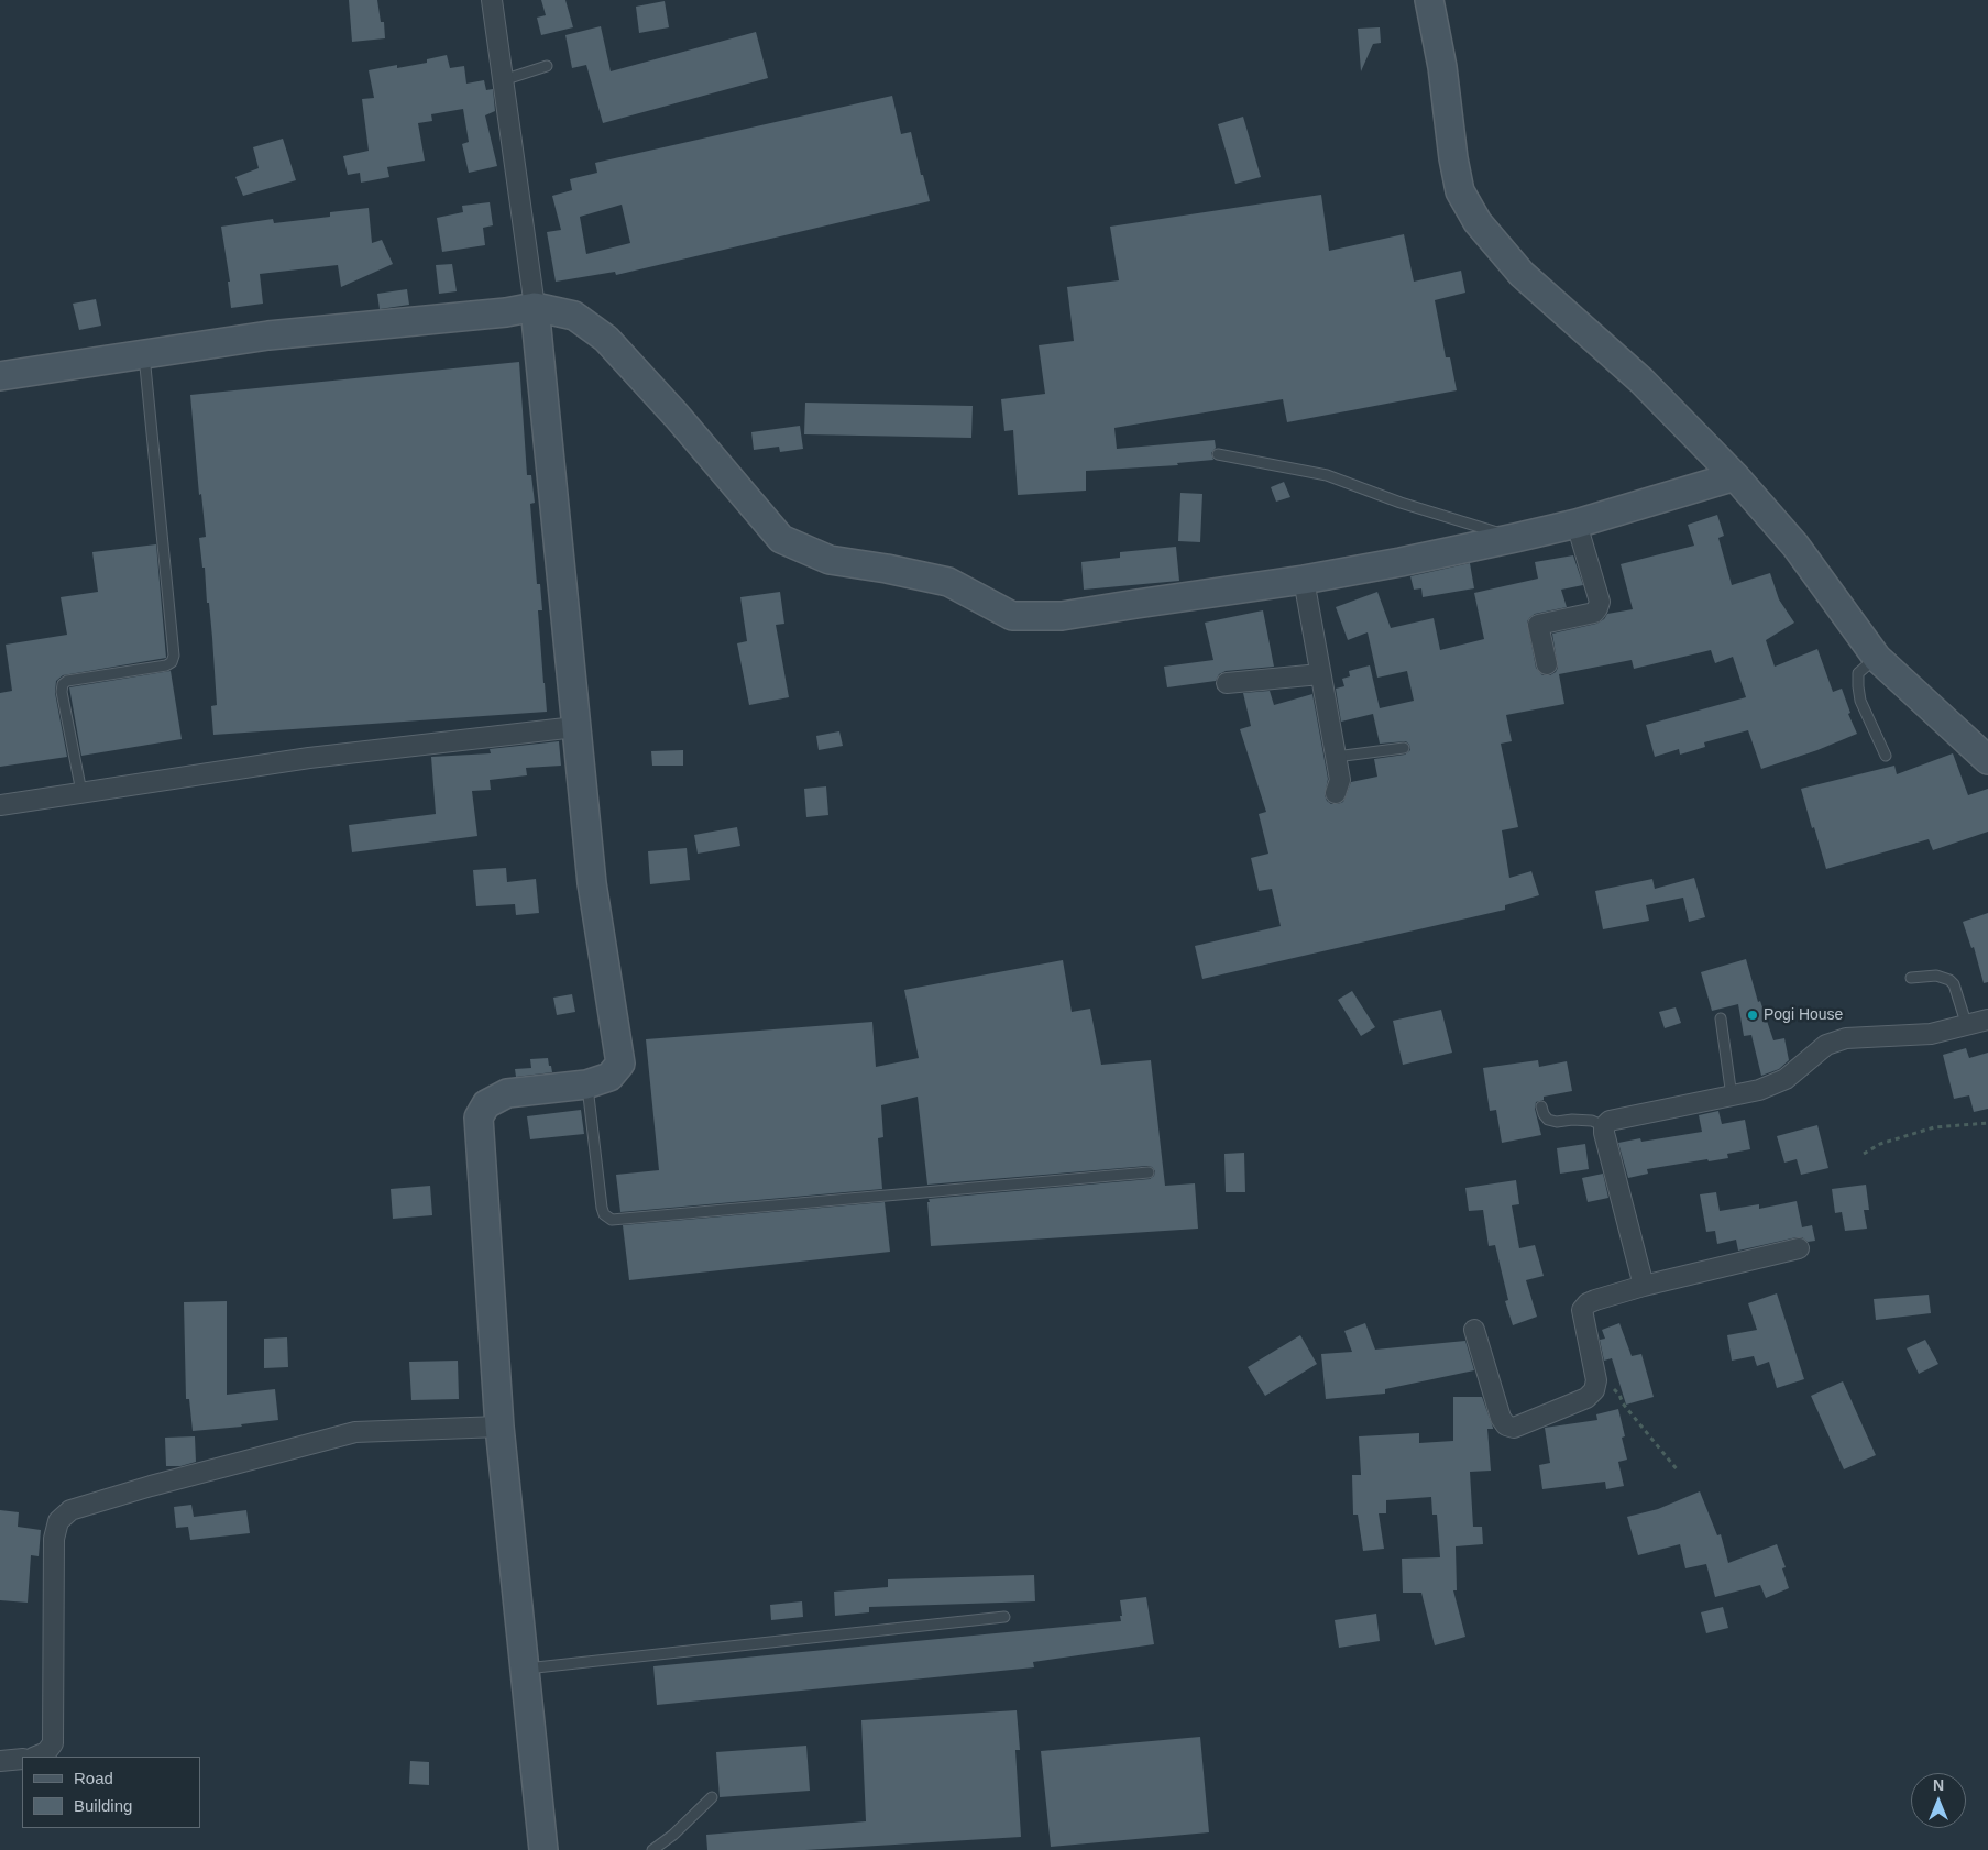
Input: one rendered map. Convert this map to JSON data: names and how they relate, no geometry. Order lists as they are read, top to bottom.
{
  "places": ["Pogi House"],
  "legend": ["Road", "Building"],
  "north": "top"
}
